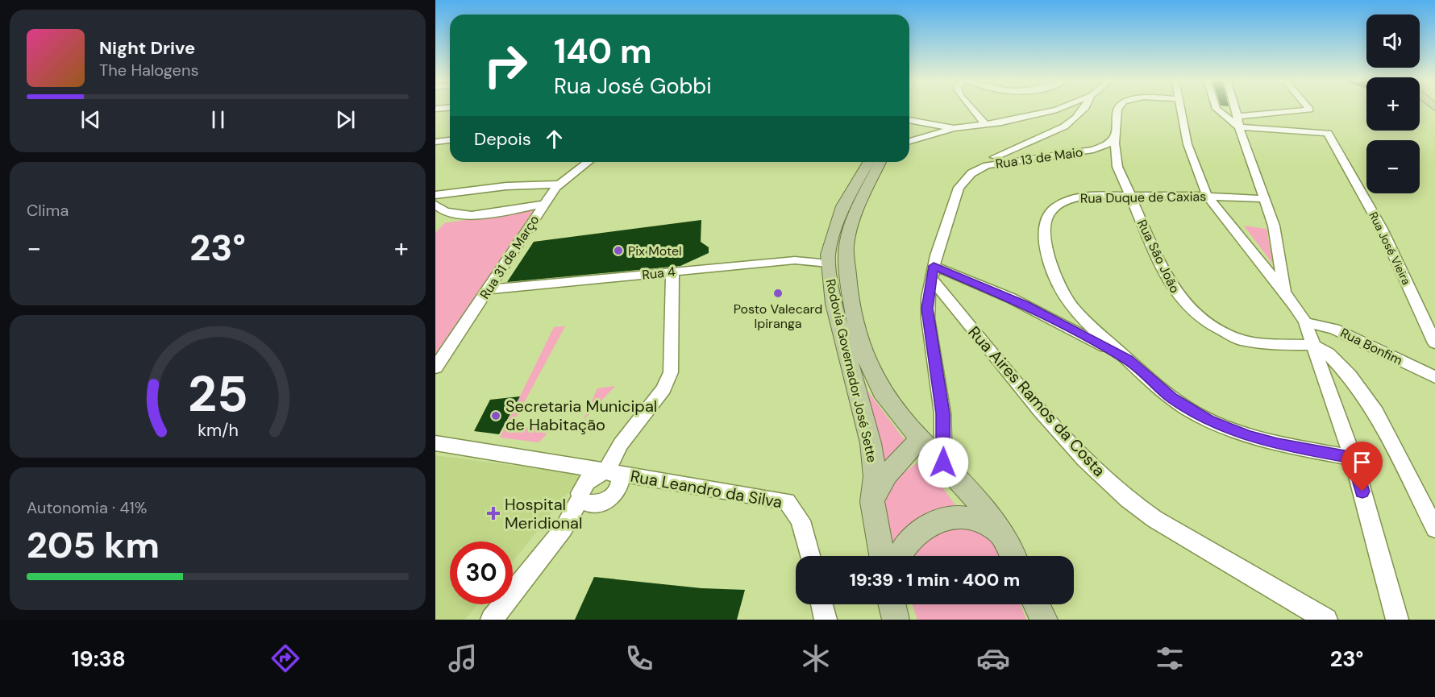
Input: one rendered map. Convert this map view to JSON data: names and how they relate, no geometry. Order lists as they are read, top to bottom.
{
  "streets": {
    "main road": ["Rodovia Governador José Sette"],
    "street": [
      "Rua 13 de Maio",
      "Rua Duque de Caxias",
      "Rua José Vieira",
      "Rua São João",
      "Rua 31 de Março",
      "Rua 4",
      "Rua Bonfim",
      "Rua Aires Ramos da Costa",
      "Rua Leandro da Silva"
    ]
  },
  "crossings": [
    ["Rua 13 de Maio", "Rua São João"],
    ["Rua Duque de Caxias", "Rua São João"],
    ["Rua 31 de Março", "Rua 4"],
    ["Rua 4", "Rodovia Governador José Sette"]
  ],
  "places": {
    "other": ["Pix Motel", "Posto Valecard Ipiranga", "Secretaria Municipal de Habitação"],
    "health": ["Hospital Meridional"]
  },
  "page": {
    "map_buttons": ["+", "−"],
    "turn": ["140 m", "Rua José Gobbi"],
    "song": ["Night Drive", "The Halogens"],
    "then": "Depois",
    "tile": [
      "Clima",
      ["Autonomia · 41%", "205 km"]
    ],
    "heat": ["−", "23°", "+"],
    "limit": "30",
    "trip": "19:39 · 1 min · 400 m",
    "tabs": ["19:38", "23°"],
    "gauge": ["25", "km/h"]
  }
}
